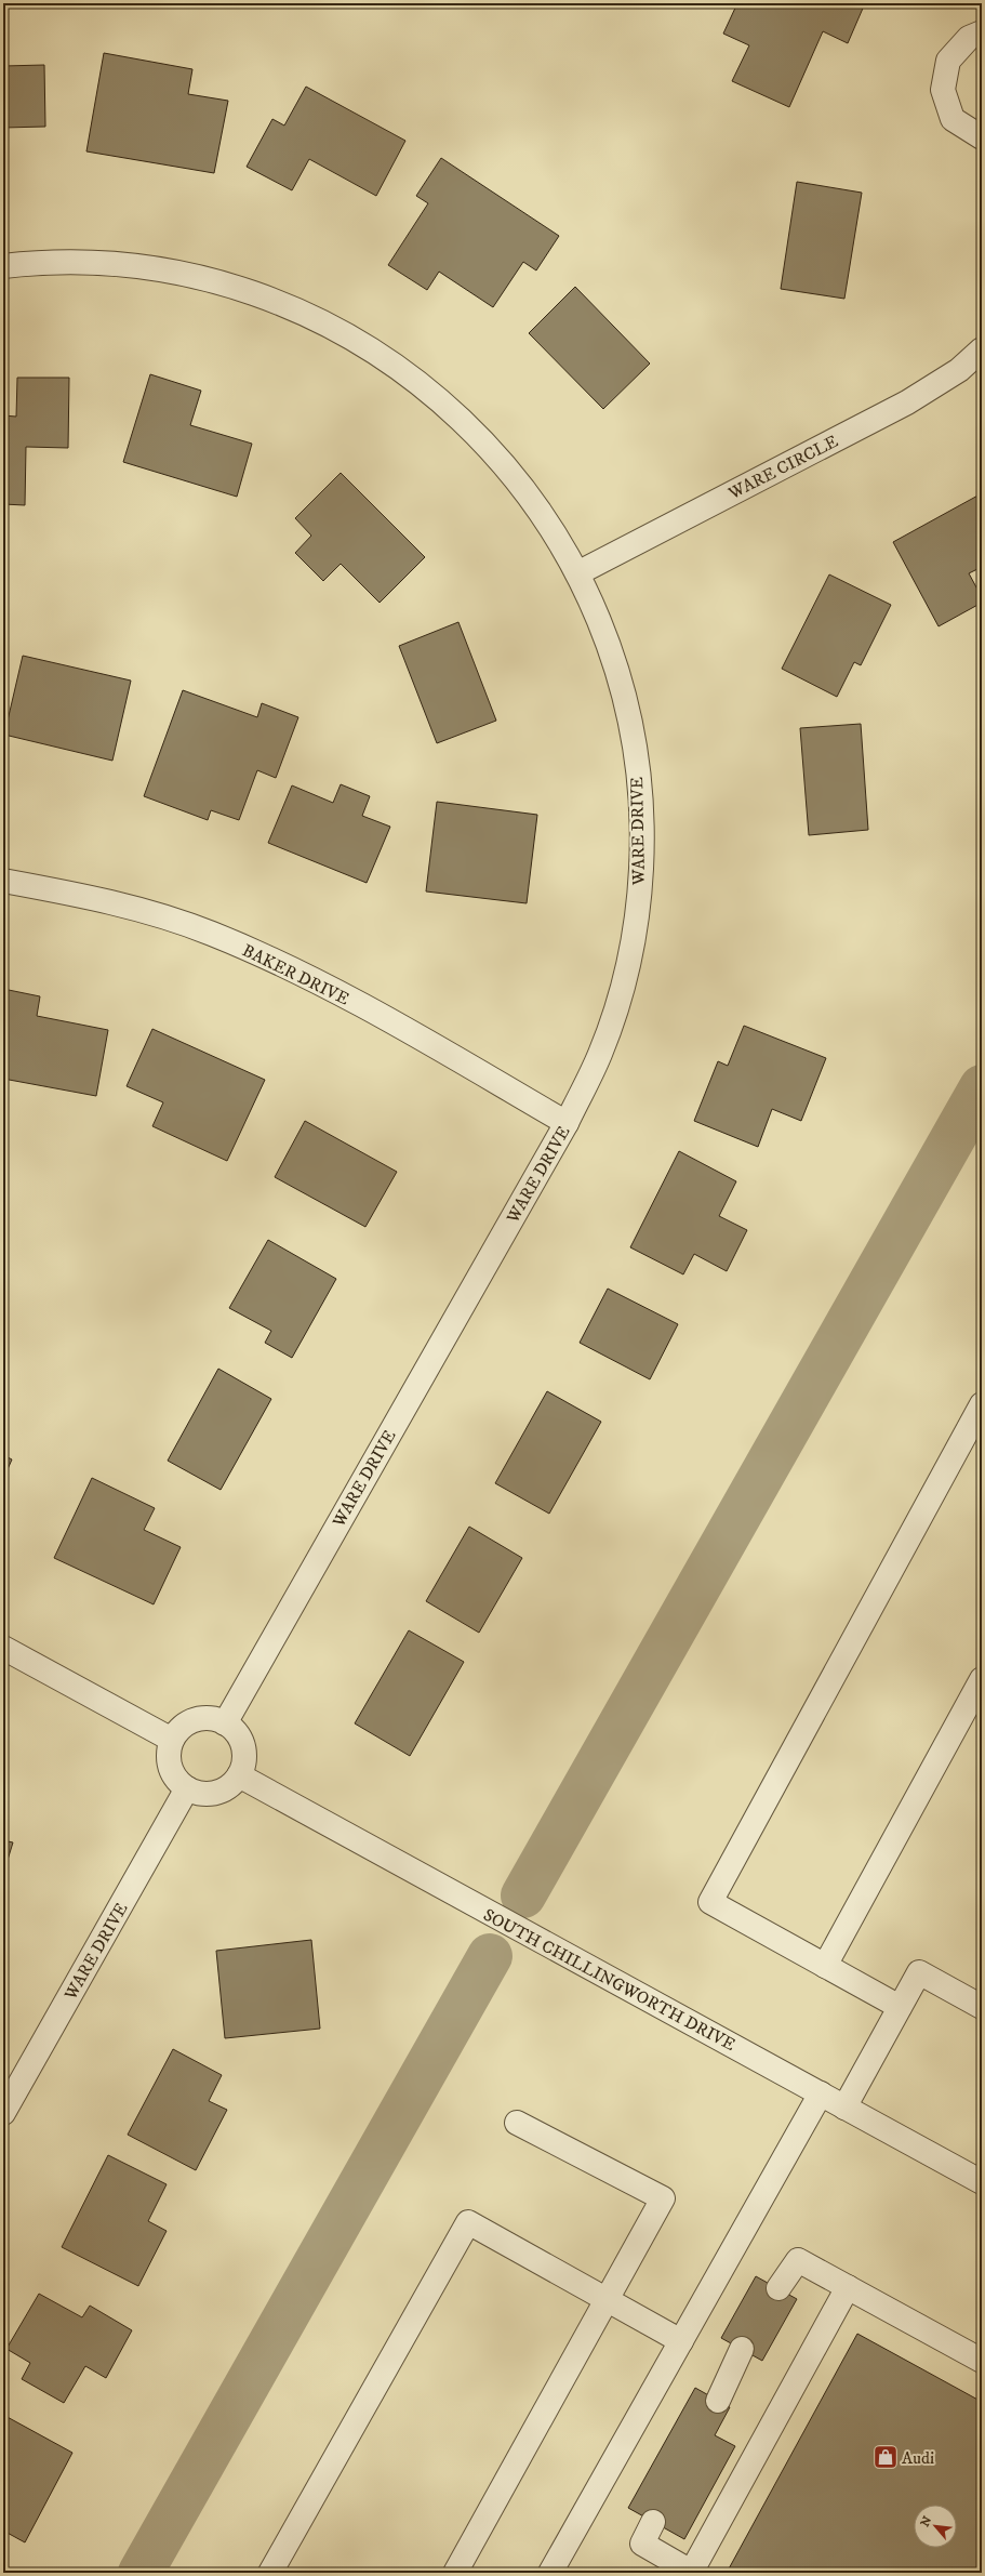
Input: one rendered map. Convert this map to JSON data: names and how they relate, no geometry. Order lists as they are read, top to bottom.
{
  "streets": {
    "street": [
      "WARE CIRCLE",
      "WARE DRIVE",
      "BAKER DRIVE",
      "SOUTH CHILLINGWORTH DRIVE"
    ]
  },
  "crossings": [
    ["WARE CIRCLE", "WARE DRIVE"],
    ["WARE DRIVE", "BAKER DRIVE"],
    ["WARE DRIVE", "SOUTH CHILLINGWORTH DRIVE"]
  ],
  "places": {
    "shop": ["Audi"]
  },
  "north": "top left"
}
